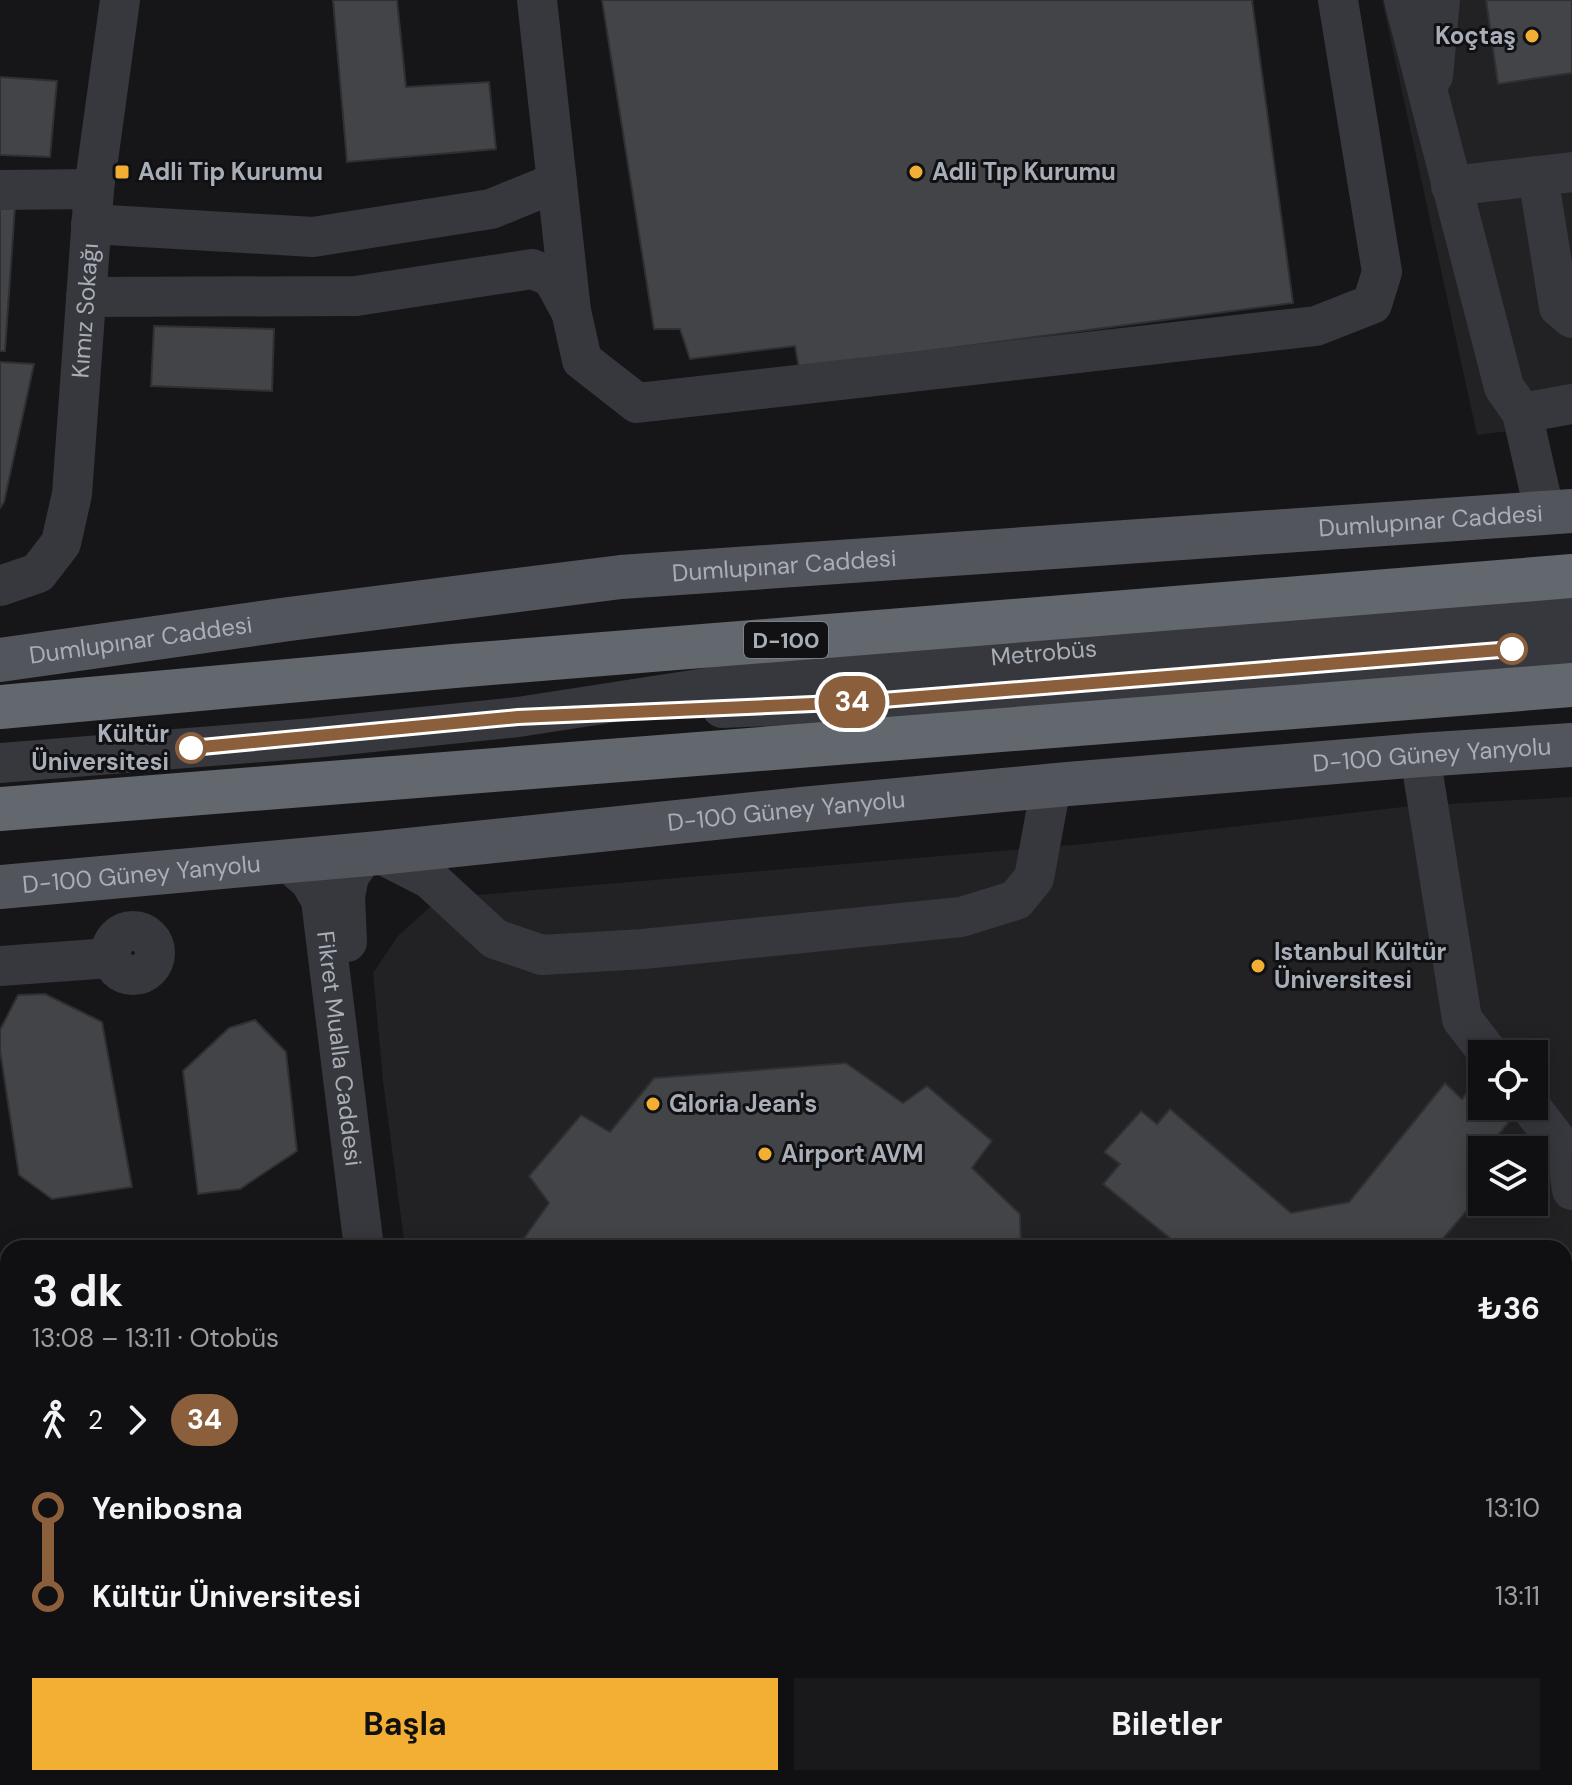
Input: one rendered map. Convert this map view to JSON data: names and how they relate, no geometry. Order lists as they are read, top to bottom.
{
  "streets": {
    "highway": ["D-100"],
    "main road": ["Dumlupınar Caddesi", "D-100 Güney Yanyolu"],
    "street": ["Kımız Sokağı", "Metrobüs", "Fikret Mualla Caddesi"]
  },
  "crossings": [
    ["D-100 Güney Yanyolu", "Fikret Mualla Caddesi"]
  ],
  "places": {
    "other": [
      "Koçtaş",
      "Adli Tıp Kurumu",
      "Kültür Üniversitesi",
      "Istanbul Kültür Üniversitesi",
      "Gloria Jean's",
      "Airport AVM"
    ],
    "transit": ["Adli Tip Kurumu"]
  },
  "lines": ["bus line 34"],
  "page": {
    "on_map": "34",
    "heading": ["3 dk", "13:08 – 13:11 · Otobüs", "₺36"],
    "legs": ["2", "34"],
    "list": [
      {
        "name": "Yenibosna",
        "value": "13:10"
      },
      {
        "name": "Kültür Üniversitesi",
        "value": "13:11"
      }
    ],
    "buttons": ["Başla", "Biletler"]
  }
}
